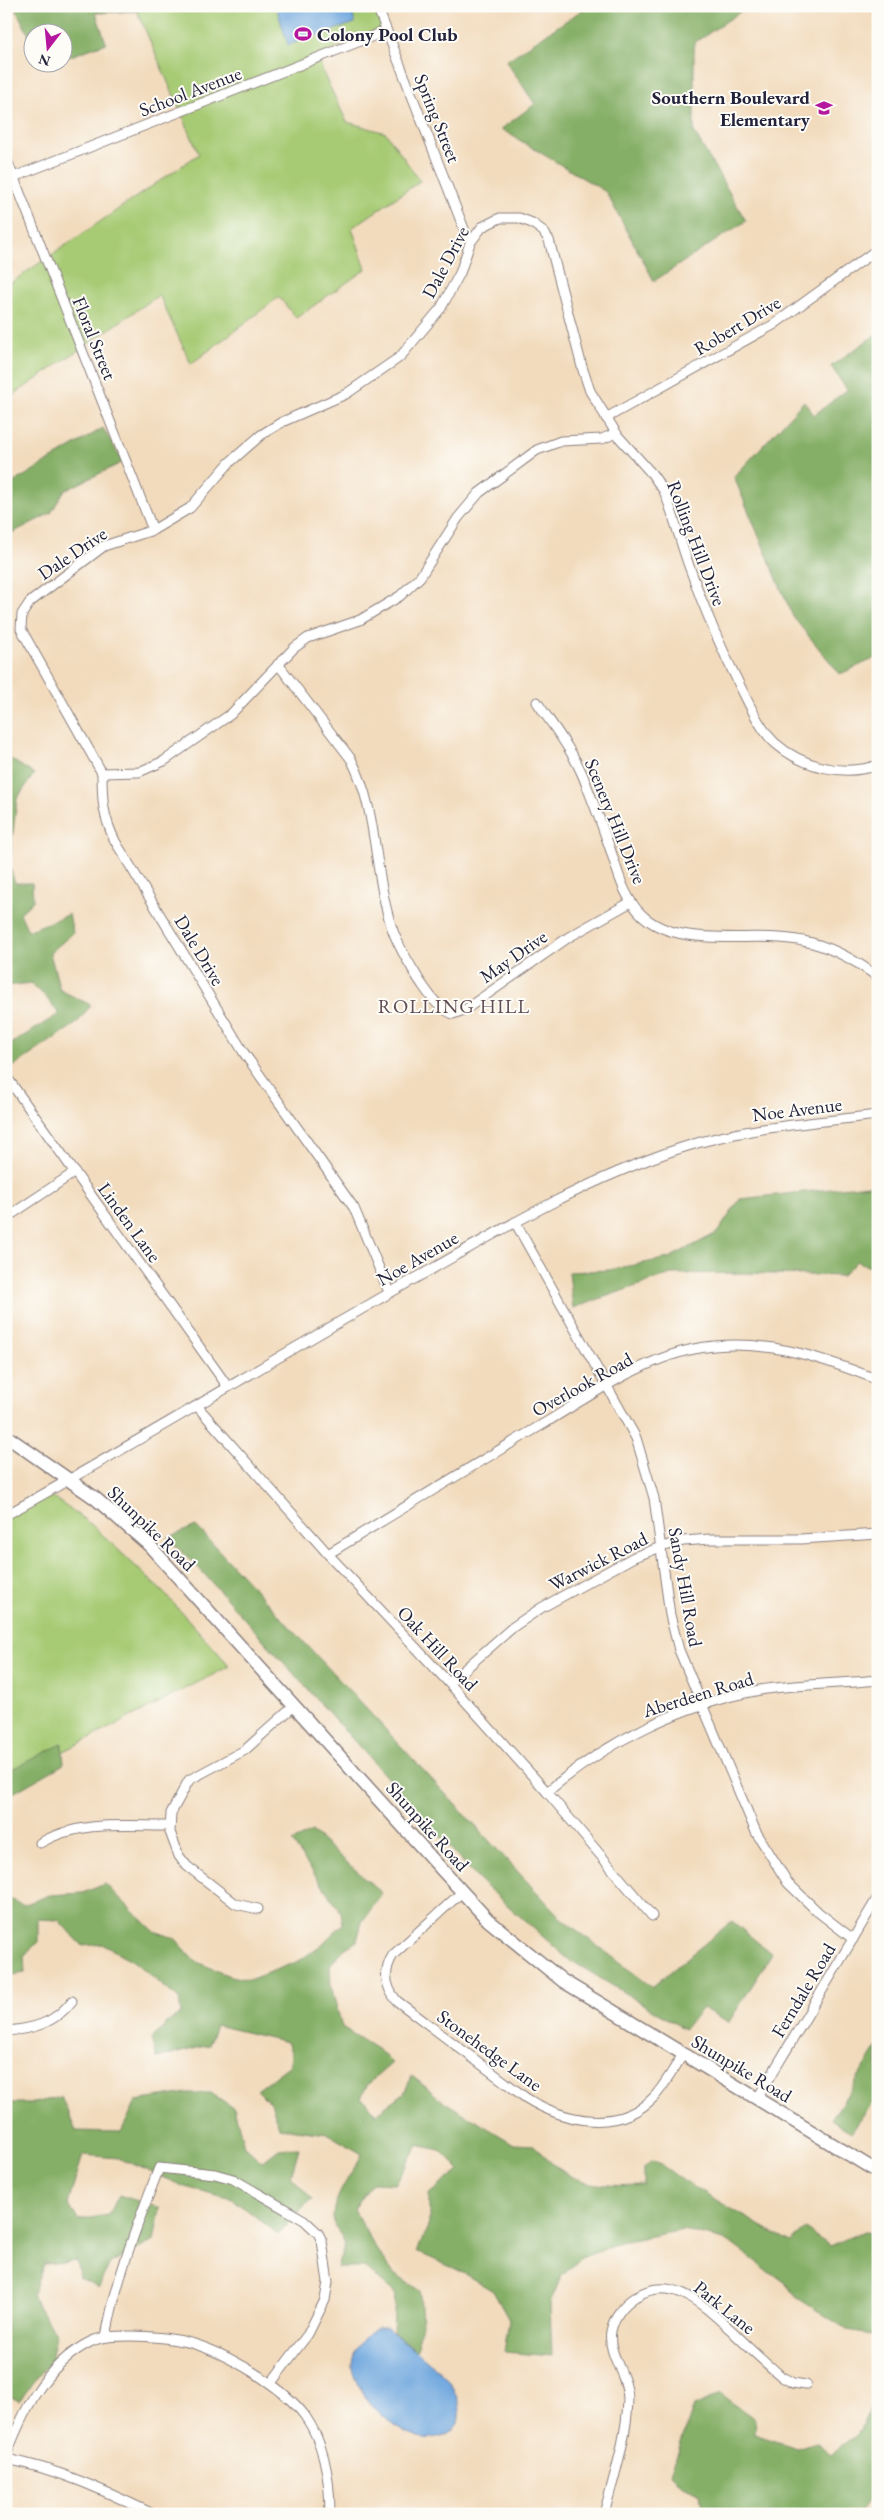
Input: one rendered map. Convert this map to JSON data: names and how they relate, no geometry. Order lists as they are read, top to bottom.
{
  "streets": {
    "main road": ["Shunpike Road"],
    "street": [
      "School Avenue",
      "Spring Street",
      "Dale Drive",
      "Robert Drive",
      "Floral Street",
      "Rolling Hill Drive",
      "Scenery Hill Drive",
      "May Drive",
      "Noe Avenue",
      "Linden Lane",
      "Overlook Road",
      "Warwick Road",
      "Sandy Hill Road",
      "Oak Hill Road",
      "Aberdeen Road",
      "Ferndale Road",
      "Stonehedge Lane",
      "Park Lane"
    ]
  },
  "crossings": [
    ["School Avenue", "Spring Street"],
    ["School Avenue", "Floral Street"],
    ["Spring Street", "Dale Drive"],
    ["Dale Drive", "Robert Drive"],
    ["Dale Drive", "Floral Street"],
    ["Dale Drive", "Rolling Hill Drive"],
    ["Dale Drive", "Noe Avenue"],
    ["Scenery Hill Drive", "May Drive"],
    ["Noe Avenue", "Linden Lane"],
    ["Noe Avenue", "Shunpike Road"],
    ["Noe Avenue", "Sandy Hill Road"],
    ["Noe Avenue", "Oak Hill Road"],
    ["Overlook Road", "Sandy Hill Road"],
    ["Overlook Road", "Oak Hill Road"],
    ["Shunpike Road", "Ferndale Road"],
    ["Shunpike Road", "Stonehedge Lane"],
    ["Warwick Road", "Sandy Hill Road"],
    ["Warwick Road", "Oak Hill Road"],
    ["Sandy Hill Road", "Aberdeen Road"],
    ["Sandy Hill Road", "Ferndale Road"],
    ["Oak Hill Road", "Aberdeen Road"]
  ],
  "districts": ["ROLLING HILL"],
  "places": {
    "sports": ["Colony Pool Club"],
    "school or university": ["Southern Boulevard Elementary"]
  },
  "north": "bottom"
}
